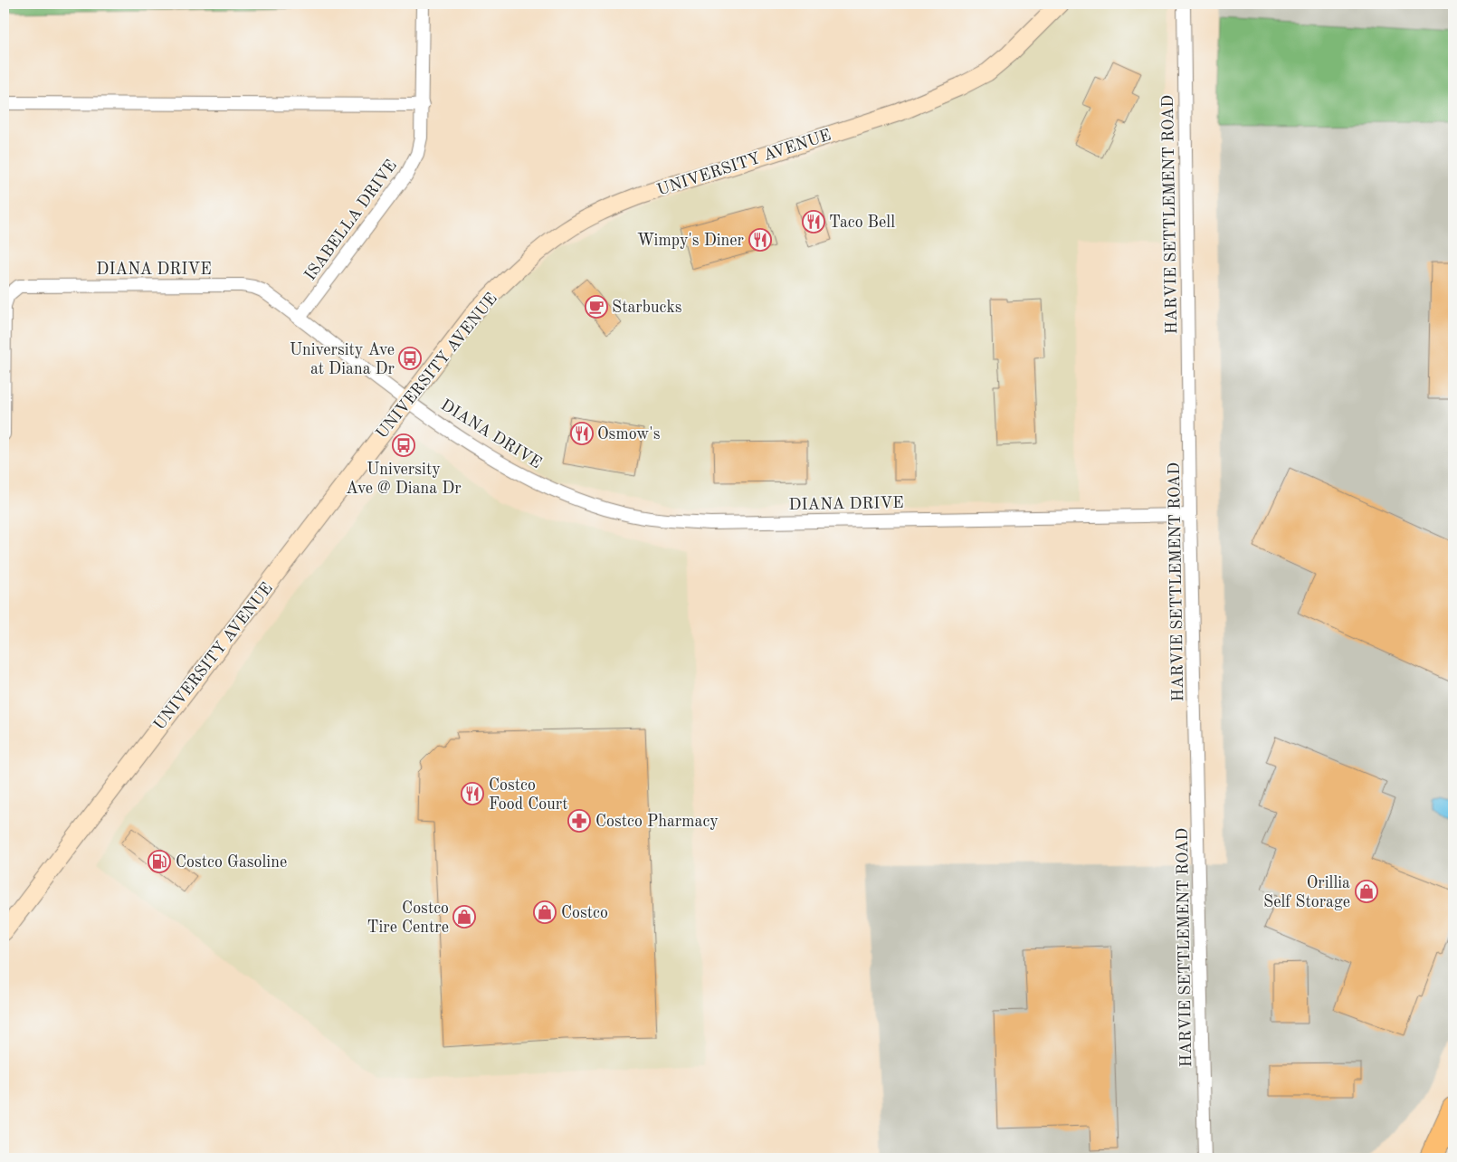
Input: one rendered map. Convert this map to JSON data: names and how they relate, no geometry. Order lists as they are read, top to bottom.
{
  "streets": {
    "street": [
      "UNIVERSITY AVENUE",
      "HARVIE SETTLEMENT ROAD",
      "ISABELLA DRIVE",
      "DIANA DRIVE"
    ]
  },
  "crossings": [
    ["UNIVERSITY AVENUE", "DIANA DRIVE"],
    ["HARVIE SETTLEMENT ROAD", "DIANA DRIVE"],
    ["ISABELLA DRIVE", "DIANA DRIVE"]
  ],
  "places": {
    "restaurant": [
      "Taco Bell",
      "Wimpy's Diner",
      "Osmow's",
      "Costco Food Court"
    ],
    "cafe": ["Starbucks"],
    "bus stop": ["University Ave at Diana Dr", "University Ave @ Diana Dr"],
    "pharmacy": ["Costco Pharmacy"],
    "fuel station": ["Costco Gasoline"],
    "shop": ["Orillia Self Storage", "Costco", "Costco Tire Centre"]
  }
}
